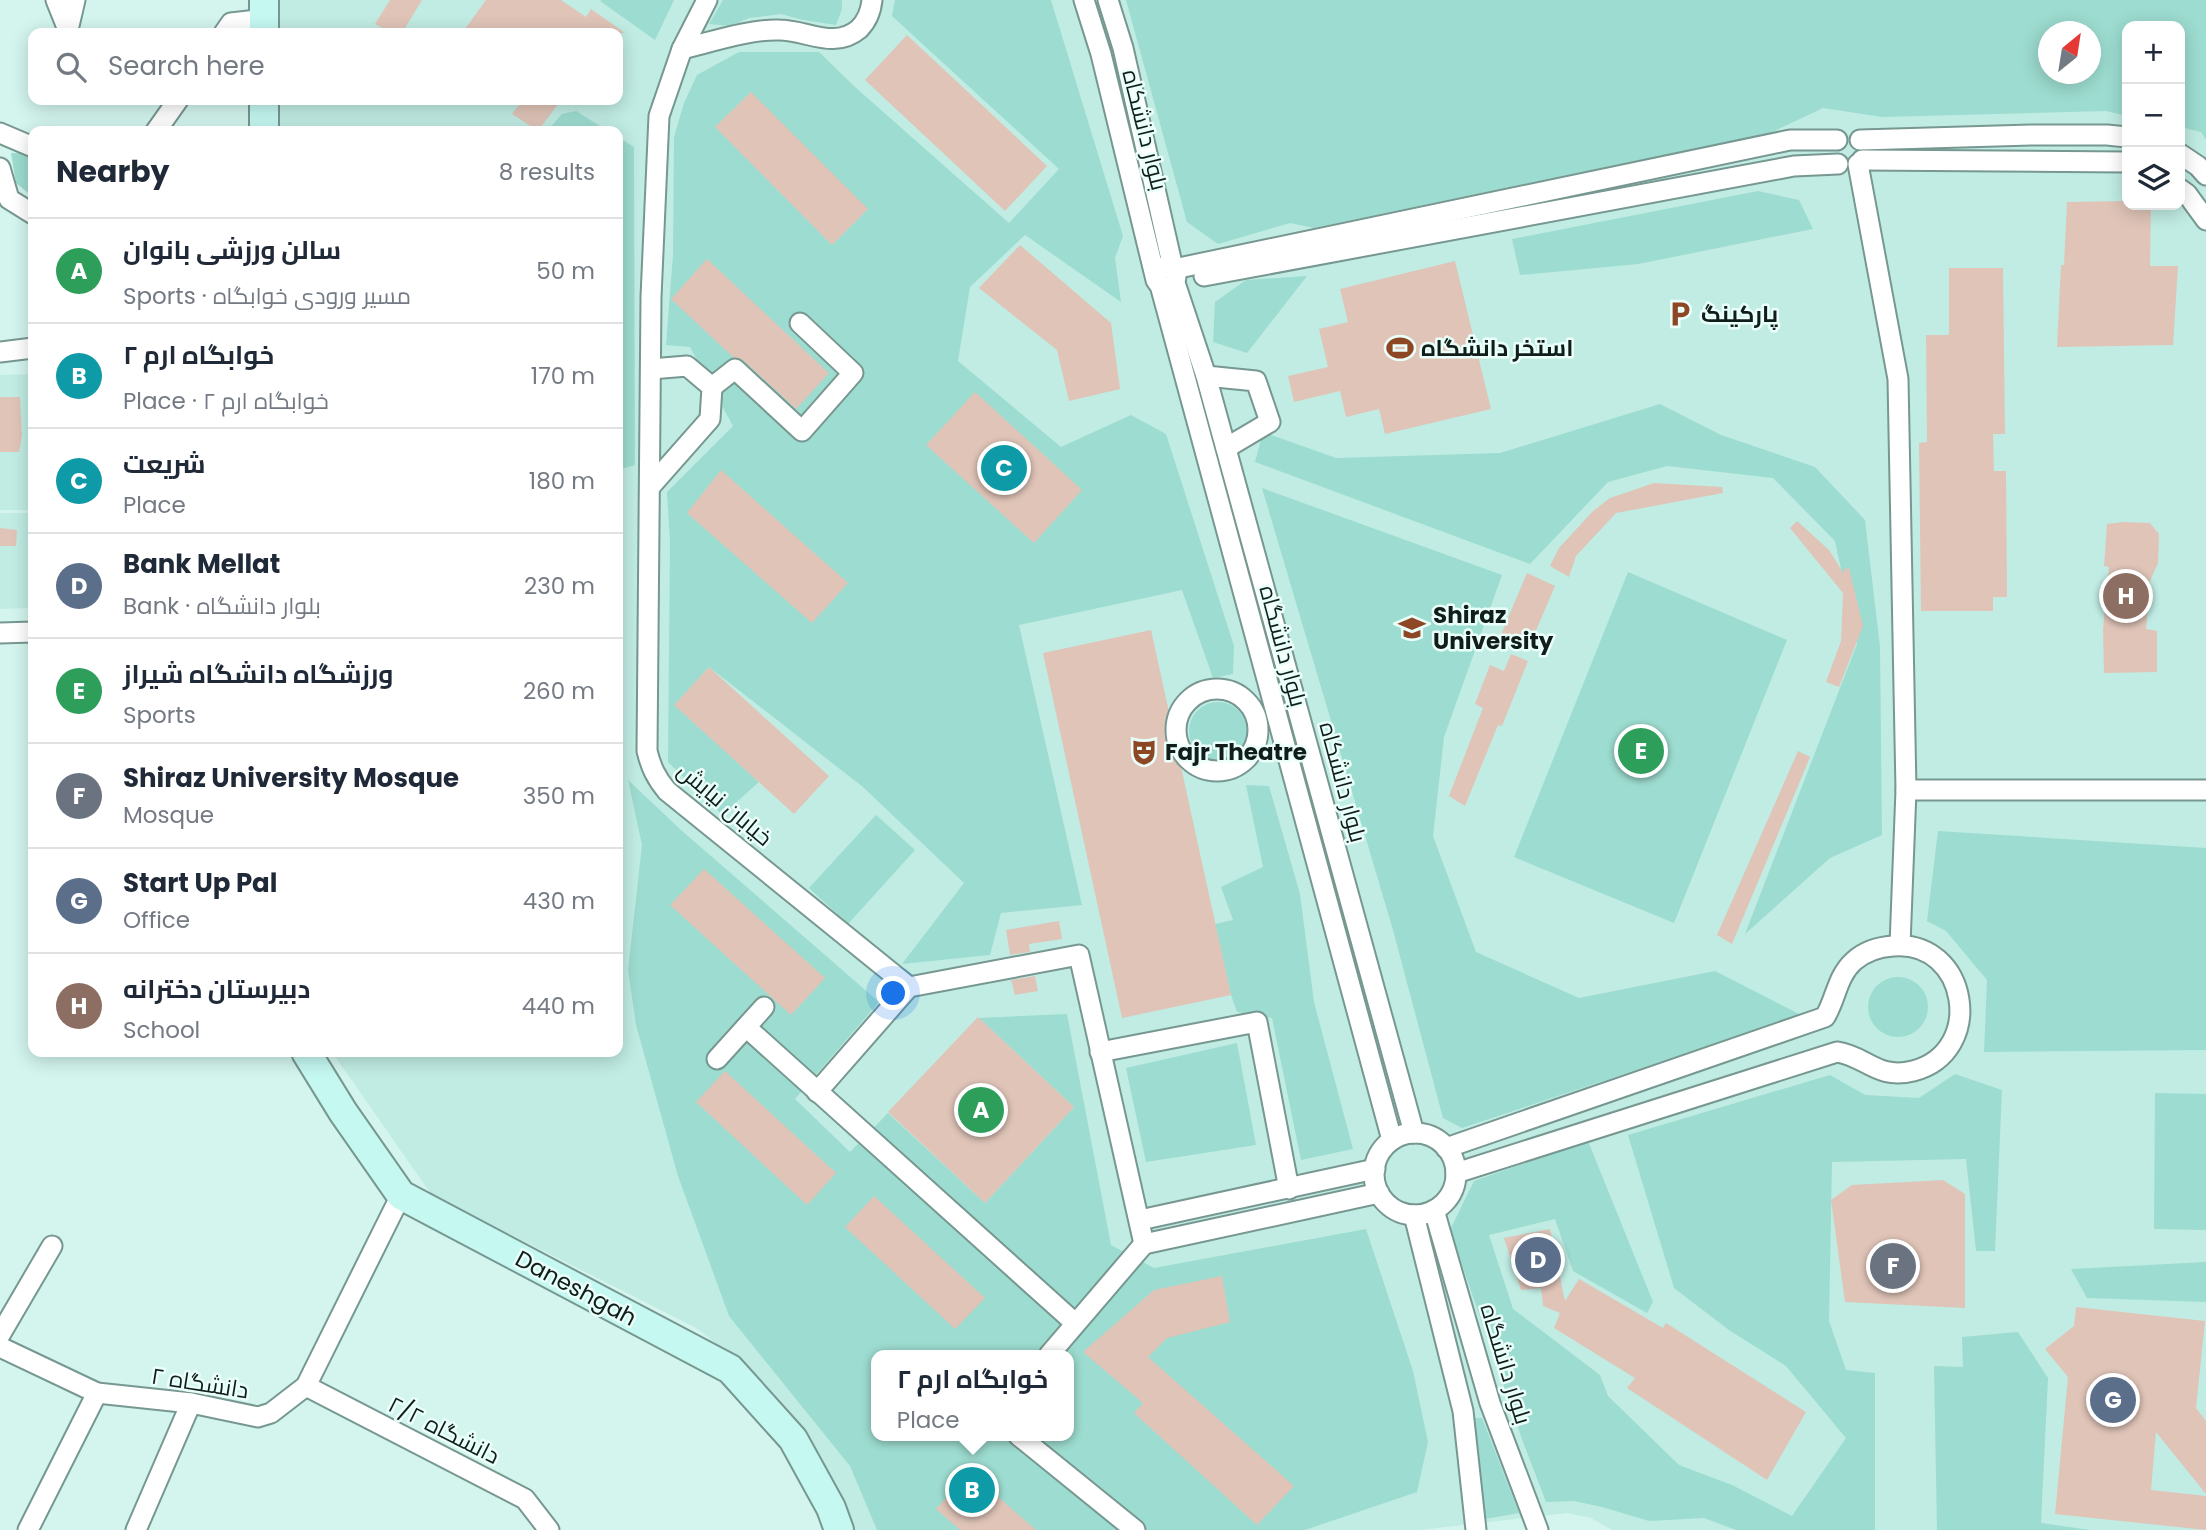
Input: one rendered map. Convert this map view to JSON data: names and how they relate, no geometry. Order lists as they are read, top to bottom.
{
  "streets": {
    "street": [
      "بلوار دانشکاه",
      "بلوار دانشگاه",
      "خیابان نیایش",
      "Daneshgah",
      "۲ دانشگاه",
      "۲/۲ دانشگاه"
    ]
  },
  "crossings": [
    ["بلوار دانشکاه", "بلوار دانشگاه"],
    ["Daneshgah", "۲ دانشگاه"],
    ["۲ دانشگاه", "۲/۲ دانشگاه"]
  ],
  "places": {
    "parking": ["پارکینگ"],
    "sports": ["استخر دانشگاه"],
    "school or university": ["Shiraz University"],
    "theatre": ["Fajr Theatre"]
  },
  "north": "top right",
  "page": {
    "map_buttons": ["+", "−"],
    "search": "Search here",
    "heading": ["Nearby", "8 results"],
    "list": [
      {
        "mark": "A",
        "name": "سالن ورزشی بانوان",
        "note": "Sports · مسیر ورودی خوابگاه",
        "value": "50 m"
      },
      {
        "mark": "B",
        "name": "خوابگاه ارم ۲",
        "note": "Place · خوابگاه ارم ۲",
        "value": "170 m"
      },
      {
        "mark": "C",
        "name": "شریعت",
        "note": "Place",
        "value": "180 m"
      },
      {
        "mark": "D",
        "name": "Bank Mellat",
        "note": "Bank · بلوار دانشگاه",
        "value": "230 m"
      },
      {
        "mark": "E",
        "name": "ورزشگاه دانشگاه شیراز",
        "note": "Sports",
        "value": "260 m"
      },
      {
        "mark": "F",
        "name": "Shiraz University Mosque",
        "note": "Mosque",
        "value": "350 m"
      },
      {
        "mark": "G",
        "name": "Start Up Pal",
        "note": "Office",
        "value": "430 m"
      },
      {
        "mark": "H",
        "name": "دبیرستان دخترانه",
        "note": "School",
        "value": "440 m"
      }
    ],
    "pins": [
      "C",
      "H",
      "E",
      "A",
      "D",
      "F",
      "G",
      "B"
    ],
    "popup": ["خوابگاه ارم ۲", "Place"]
  }
}
